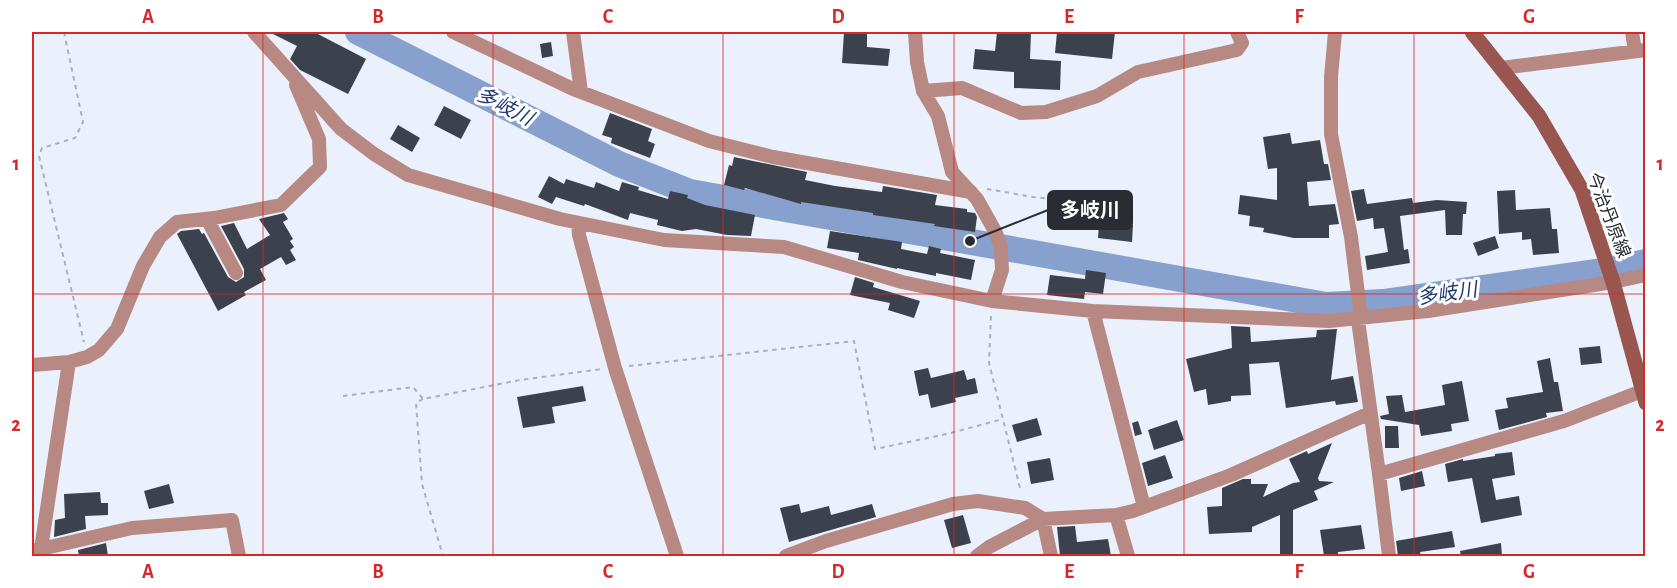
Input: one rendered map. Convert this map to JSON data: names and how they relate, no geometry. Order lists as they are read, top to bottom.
{
  "streets": {
    "main road": ["今治丹原線"]
  },
  "water": ["多岐川"],
  "places": ["多岐川"],
  "grid": {
    "columns": [
      "A",
      "B",
      "C",
      "D",
      "E",
      "F",
      "G"
    ],
    "rows": ["1", "2"]
  }
}
